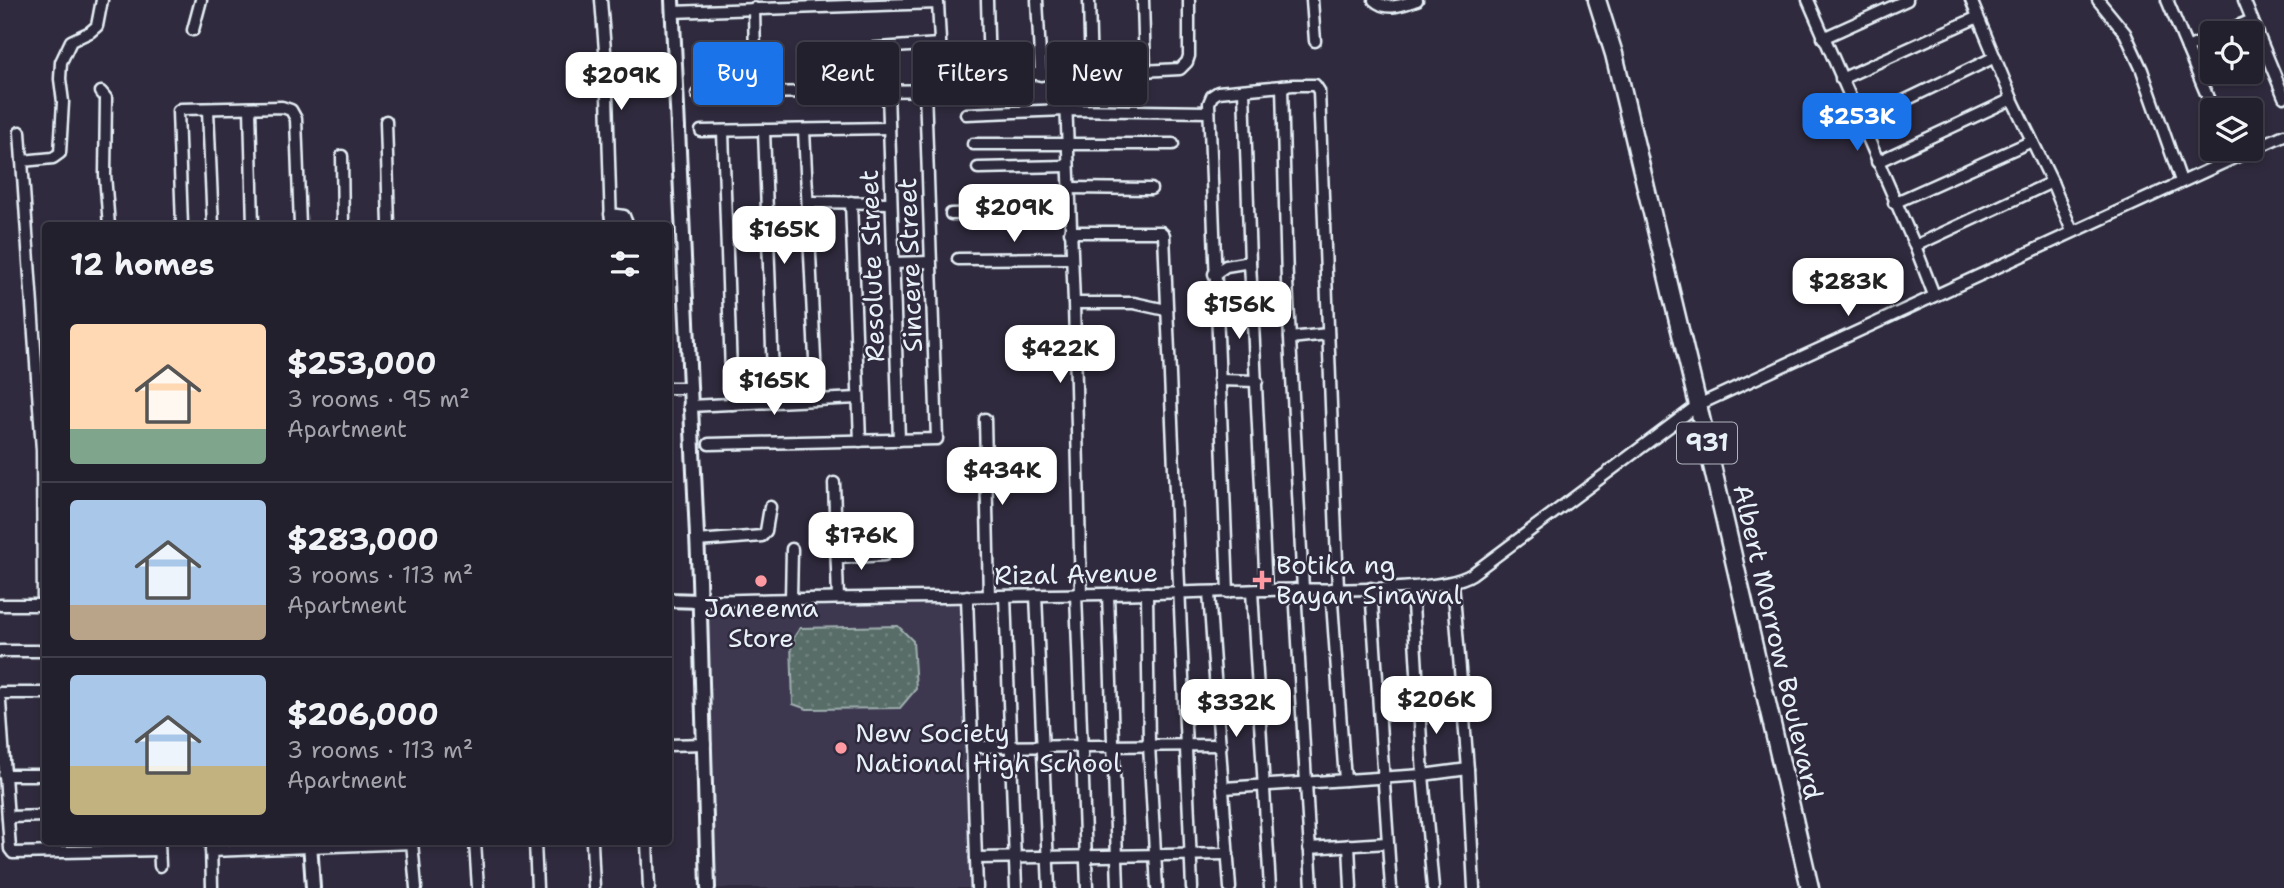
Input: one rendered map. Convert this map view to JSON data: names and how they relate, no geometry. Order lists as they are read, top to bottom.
{
  "streets": {
    "main road": ["931", "Albert Morrow Boulevard"],
    "street": ["Sincere Street", "Resolute Street", "Rizal Avenue"]
  },
  "crossings": [
    ["Sincere Street", "Resolute Street"]
  ],
  "places": {
    "health": ["Botika ng Bayan Sinawal"],
    "other": ["Janeema Store", "New Society National High School"]
  },
  "page": {
    "chip": [
      "Buy",
      "Rent",
      "Filters",
      "New"
    ],
    "price": [
      "$209K",
      "$253K",
      "$209K",
      "$165K",
      "$283K",
      "$156K",
      "$422K",
      "$165K",
      "$434K",
      "$176K",
      "$206K",
      "$332K"
    ],
    "heading": "12 homes",
    "list": [
      {
        "name": "$253,000",
        "note": "3 rooms · 95 m² · Apartment"
      },
      {
        "name": "$283,000",
        "note": "3 rooms · 113 m² · Apartment"
      },
      {
        "name": "$206,000",
        "note": "3 rooms · 113 m² · Apartment"
      }
    ]
  }
}
